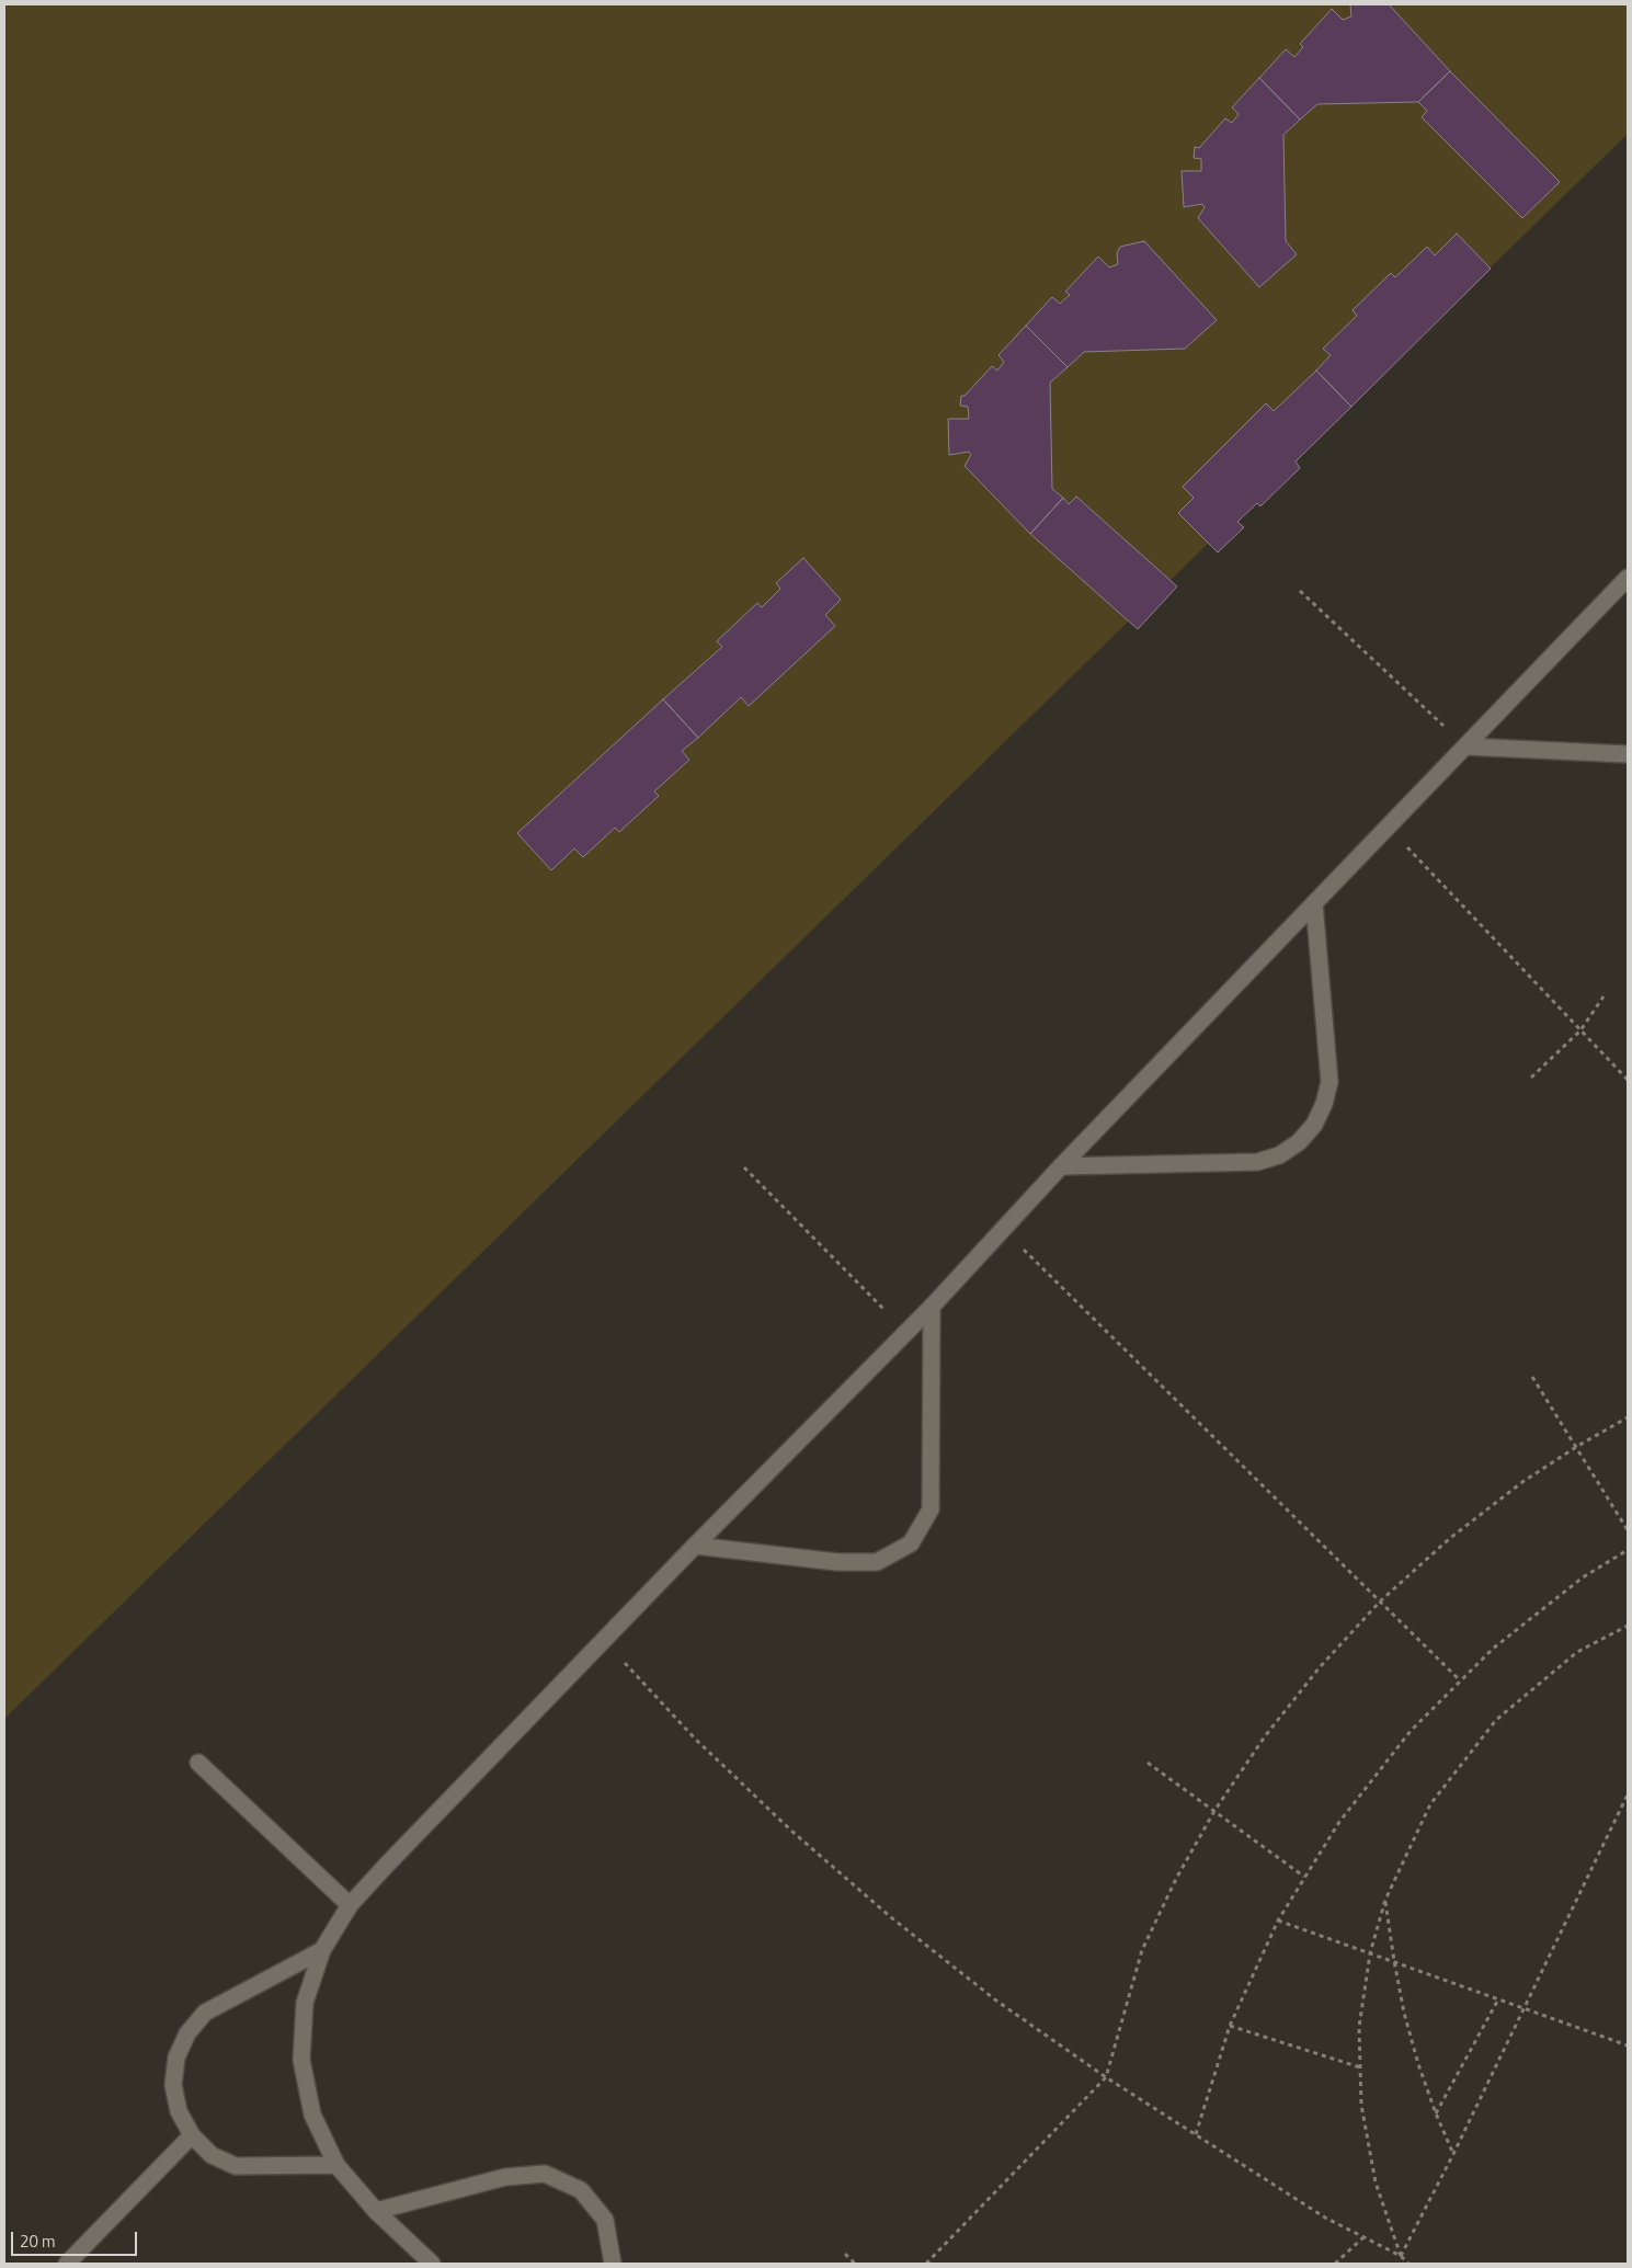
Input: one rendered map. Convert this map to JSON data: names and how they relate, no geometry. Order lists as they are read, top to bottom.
{
  "scale_bar": "20 m"
}
